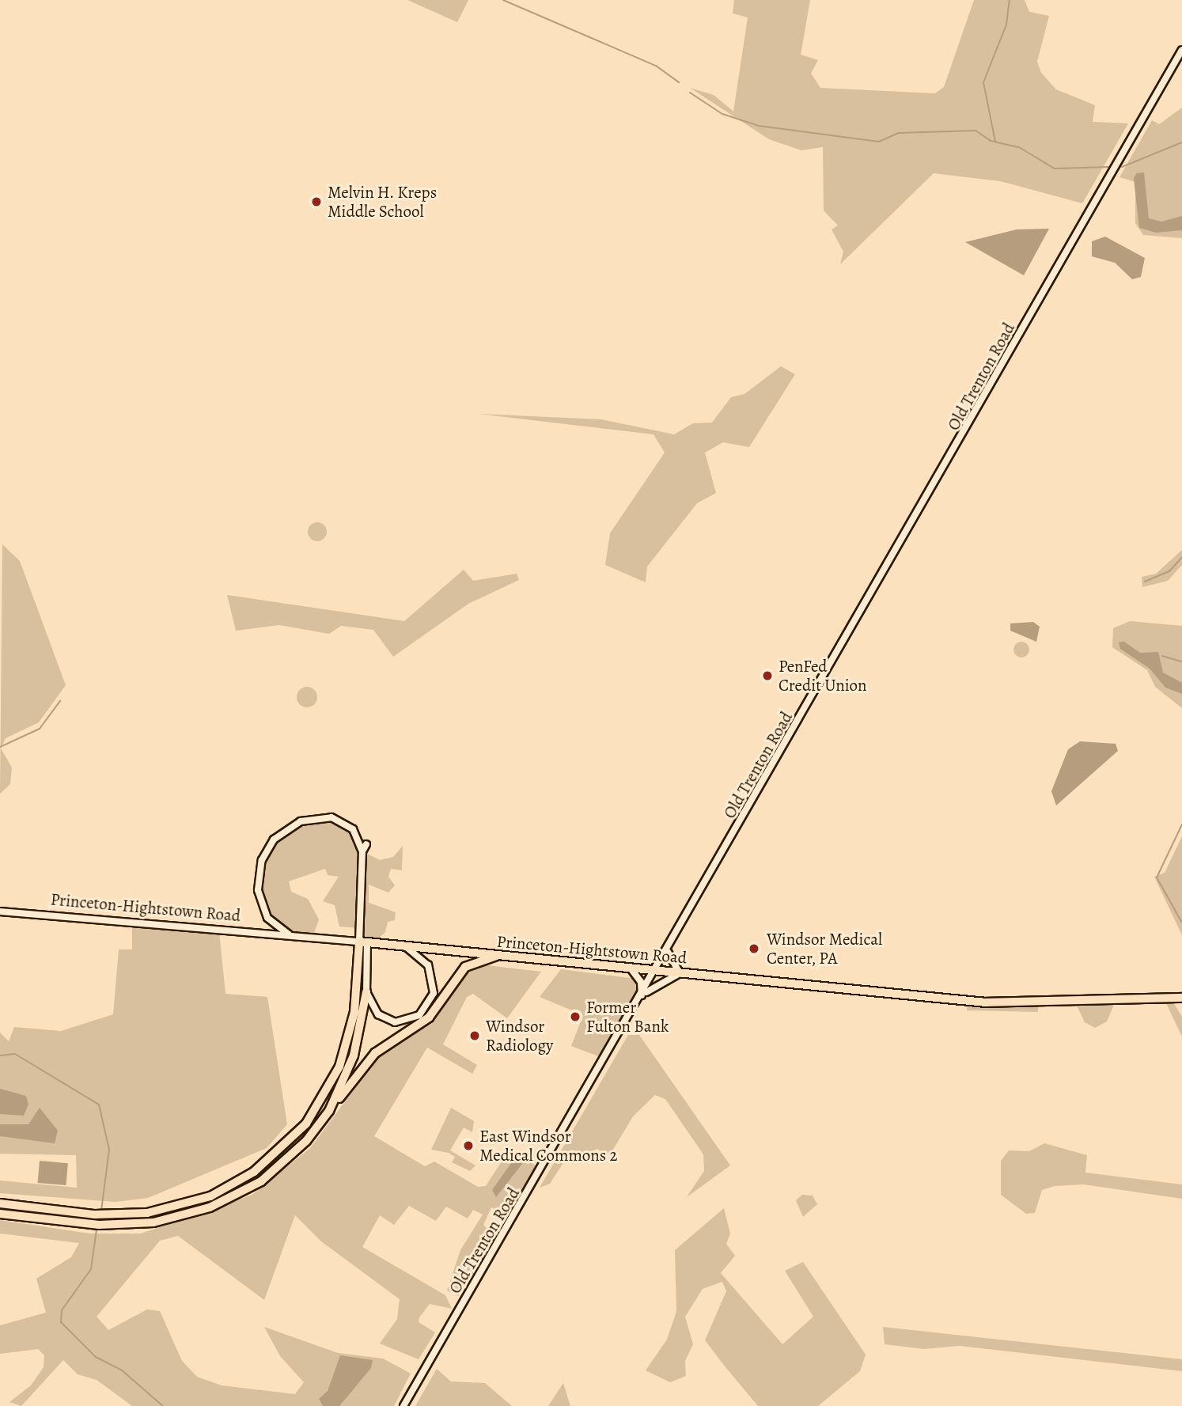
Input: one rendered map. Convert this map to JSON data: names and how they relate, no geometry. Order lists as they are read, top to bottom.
{
  "streets": {
    "main road": ["Old Trenton Road", "Princeton-Hightstown Road"]
  },
  "crossings": [
    ["Old Trenton Road", "Princeton-Hightstown Road"]
  ],
  "places": [
    "Melvin H. Kreps Middle School",
    "PenFed Credit Union",
    "Windsor Medical Center, PA",
    "Former Fulton Bank",
    "Windsor Radiology",
    "East Windsor Medical Commons 2"
  ]
}
